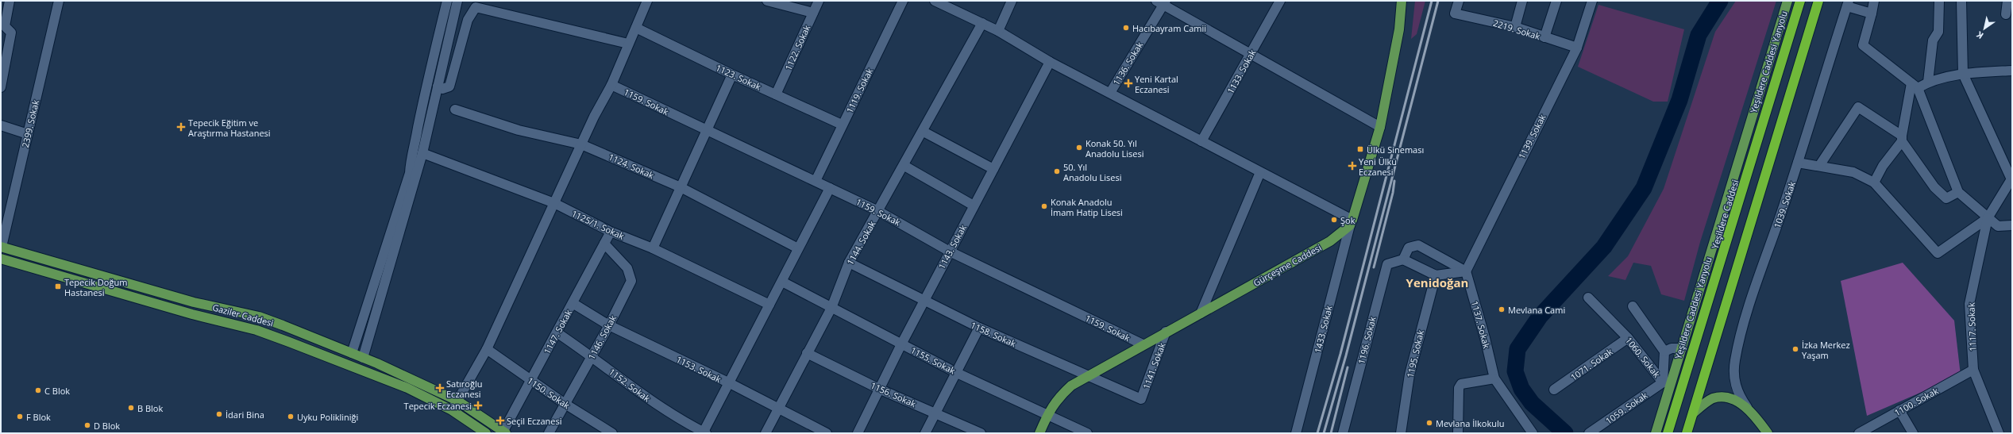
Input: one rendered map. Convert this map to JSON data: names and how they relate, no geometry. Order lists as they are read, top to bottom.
{
  "streets": {
    "highway": ["Yeşildere Caddesi"],
    "main road": ["Yeşildere Caddesi Yanyolu", "Gürçeşme Caddesi", "Gaziler Caddesi"],
    "street": [
      "2219. Sokak",
      "1122. Sokak",
      "1136. Sokak",
      "1133. Sokak",
      "1123. Sokak",
      "1119. Sokak",
      "1159. Sokak",
      "2399. Sokak",
      "1139. Sokak",
      "1124. Sokak",
      "1039. Sokak",
      "1125/1. Sokak",
      "1144. Sokak",
      "1143. Sokak",
      "1137. Sokak",
      "1117. Sokak",
      "1433. Sokak",
      "1147. Sokak",
      "1158. Sokak",
      "1146. Sokak",
      "1196. Sokak",
      "1195. Sokak",
      "1060. Sokak",
      "1155. Sokak",
      "1071. Sokak",
      "1141. Sokak",
      "1153. Sokak",
      "1152. Sokak",
      "1150. Sokak",
      "1156. Sokak",
      "1100. Sokak",
      "1059. Sokak"
    ]
  },
  "crossings": [
    ["2219. Sokak", "1139. Sokak"],
    ["1122. Sokak", "1123. Sokak"],
    ["1123. Sokak", "1119. Sokak"],
    ["1119. Sokak", "1159. Sokak"],
    ["1159. Sokak", "1144. Sokak"],
    ["1159. Sokak", "1143. Sokak"],
    ["1159. Sokak", "Gürçeşme Caddesi"],
    ["2399. Sokak", "Gaziler Caddesi"],
    ["1139. Sokak", "1137. Sokak"],
    ["1125/1. Sokak", "1147. Sokak"],
    ["1144. Sokak", "1158. Sokak"],
    ["1144. Sokak", "1155. Sokak"],
    ["1144. Sokak", "1153. Sokak"],
    ["1144. Sokak", "1156. Sokak"],
    ["1143. Sokak", "1158. Sokak"],
    ["1143. Sokak", "1155. Sokak"],
    ["1143. Sokak", "1156. Sokak"],
    ["Gürçeşme Caddesi", "1433. Sokak"],
    ["Gürçeşme Caddesi", "1158. Sokak"],
    ["Gürçeşme Caddesi", "1155. Sokak"],
    ["Gürçeşme Caddesi", "1141. Sokak"],
    ["1117. Sokak", "1100. Sokak"],
    ["1147. Sokak", "1146. Sokak"],
    ["1147. Sokak", "1153. Sokak"],
    ["1147. Sokak", "1152. Sokak"],
    ["1147. Sokak", "1150. Sokak"],
    ["1158. Sokak", "1141. Sokak"],
    ["1146. Sokak", "1153. Sokak"],
    ["1146. Sokak", "1152. Sokak"],
    ["1146. Sokak", "1150. Sokak"],
    ["1060. Sokak", "1071. Sokak"],
    ["1060. Sokak", "1059. Sokak"]
  ],
  "districts": ["Yenidoğan"],
  "places": {
    "other": [
      "Hacıbayram Camii",
      "Konak 50. Yıl Anadolu Lisesi",
      "50. Yıl Anadolu Lisesi",
      "Konak Anadolu İmam Hatip Lisesi",
      "Şok",
      "Mevlana Cami",
      "İzka Merkez Yaşam",
      "C Blok",
      "B Blok",
      "İdari Bina",
      "F Blok",
      "Uyku Polikliniği",
      "Mevlana İlkokulu",
      "D Blok"
    ],
    "health": [
      "Yeni Kartal Eczanesi",
      "Tepecik Eğitim ve Araştırma Hastanesi",
      "Yeni Ülkü Eczanesi",
      "Satıroğlu Eczanesi",
      "Tepecik Eczanesi",
      "Seçil Eczanesi"
    ],
    "transit": ["Ülkü Sineması", "Tepecik Doğum Hastanesi"]
  },
  "north": "bottom left"
}
